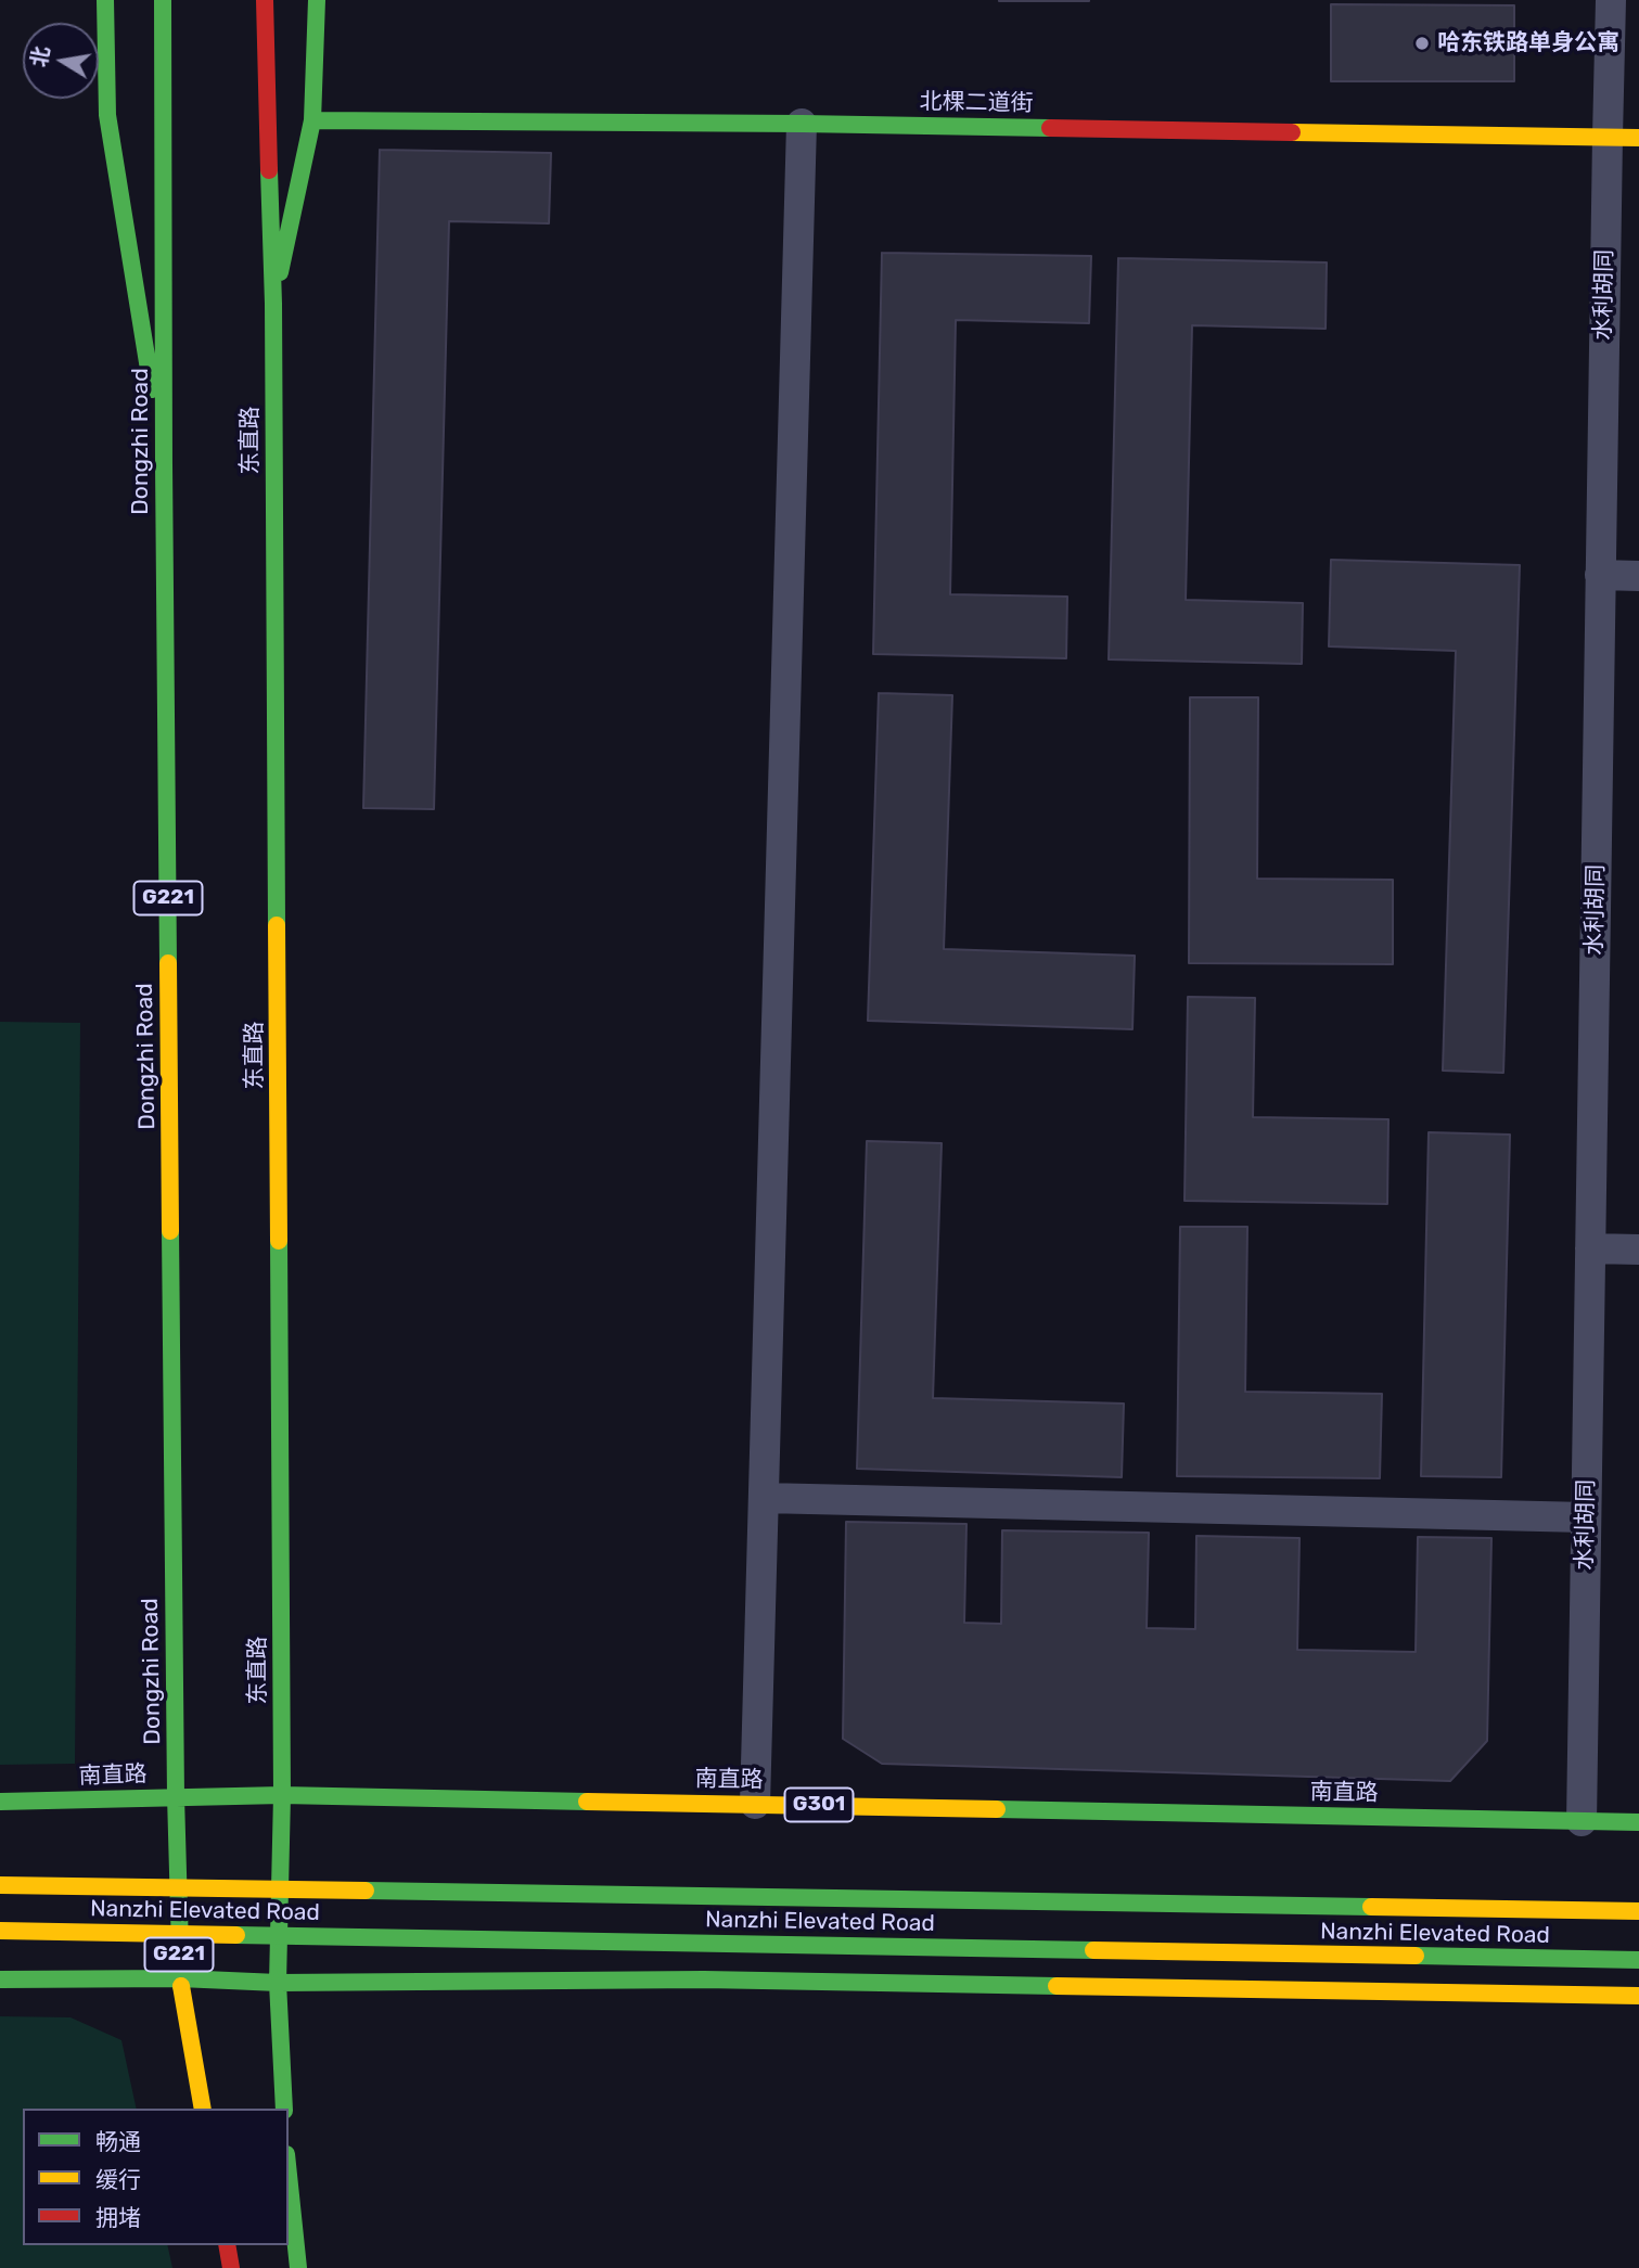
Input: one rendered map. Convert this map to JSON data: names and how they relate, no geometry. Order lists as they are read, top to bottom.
{
  "streets": {
    "main road": [
      "北棵二道街",
      "东直路",
      "Dongzhi Road",
      "G221",
      "南直路",
      "G301",
      "Nanzhi Elevated Road"
    ],
    "street": ["水利胡同"]
  },
  "crossings": [
    ["北棵二道街", "水利胡同"],
    ["水利胡同", "南直路"],
    ["东直路", "南直路"],
    ["Dongzhi Road", "南直路"]
  ],
  "places": ["哈东铁路单身公寓"],
  "legend": ["畅通", "缓行", "拥堵"],
  "north": "left"
}
